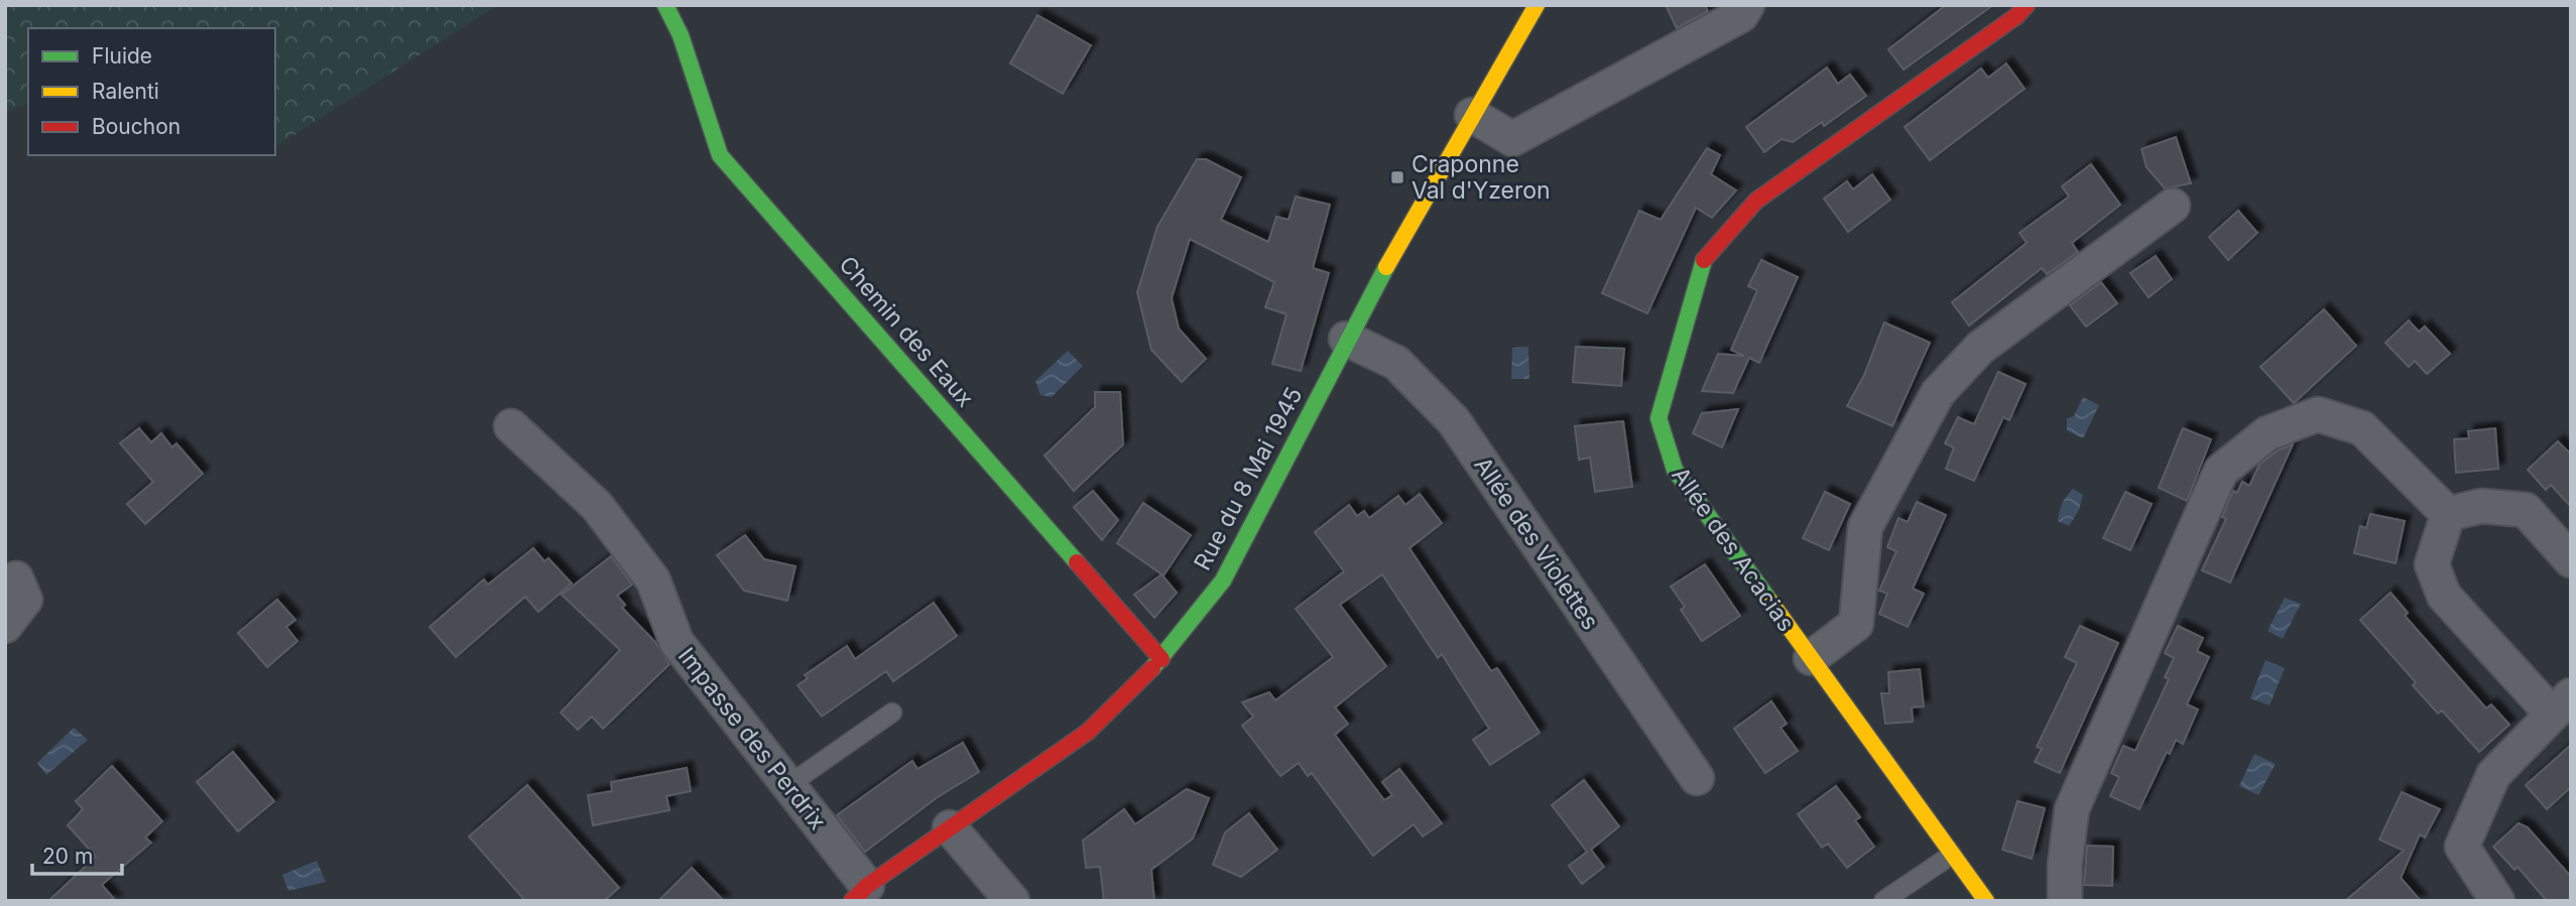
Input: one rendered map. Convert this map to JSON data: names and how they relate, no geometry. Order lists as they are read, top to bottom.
{
  "streets": {
    "street": [
      "Chemin des Eaux",
      "Rue du 8 Mai 1945",
      "Allée des Violettes",
      "Allée des Acacias",
      "Impasse des Perdrix"
    ]
  },
  "crossings": [
    ["Chemin des Eaux", "Rue du 8 Mai 1945"],
    ["Rue du 8 Mai 1945", "Allée des Violettes"],
    ["Rue du 8 Mai 1945", "Impasse des Perdrix"]
  ],
  "places": {
    "transit": ["Craponne Val d'Yzeron"]
  },
  "legend": ["Fluide", "Ralenti", "Bouchon"],
  "scale_bar": "20 m"
}
